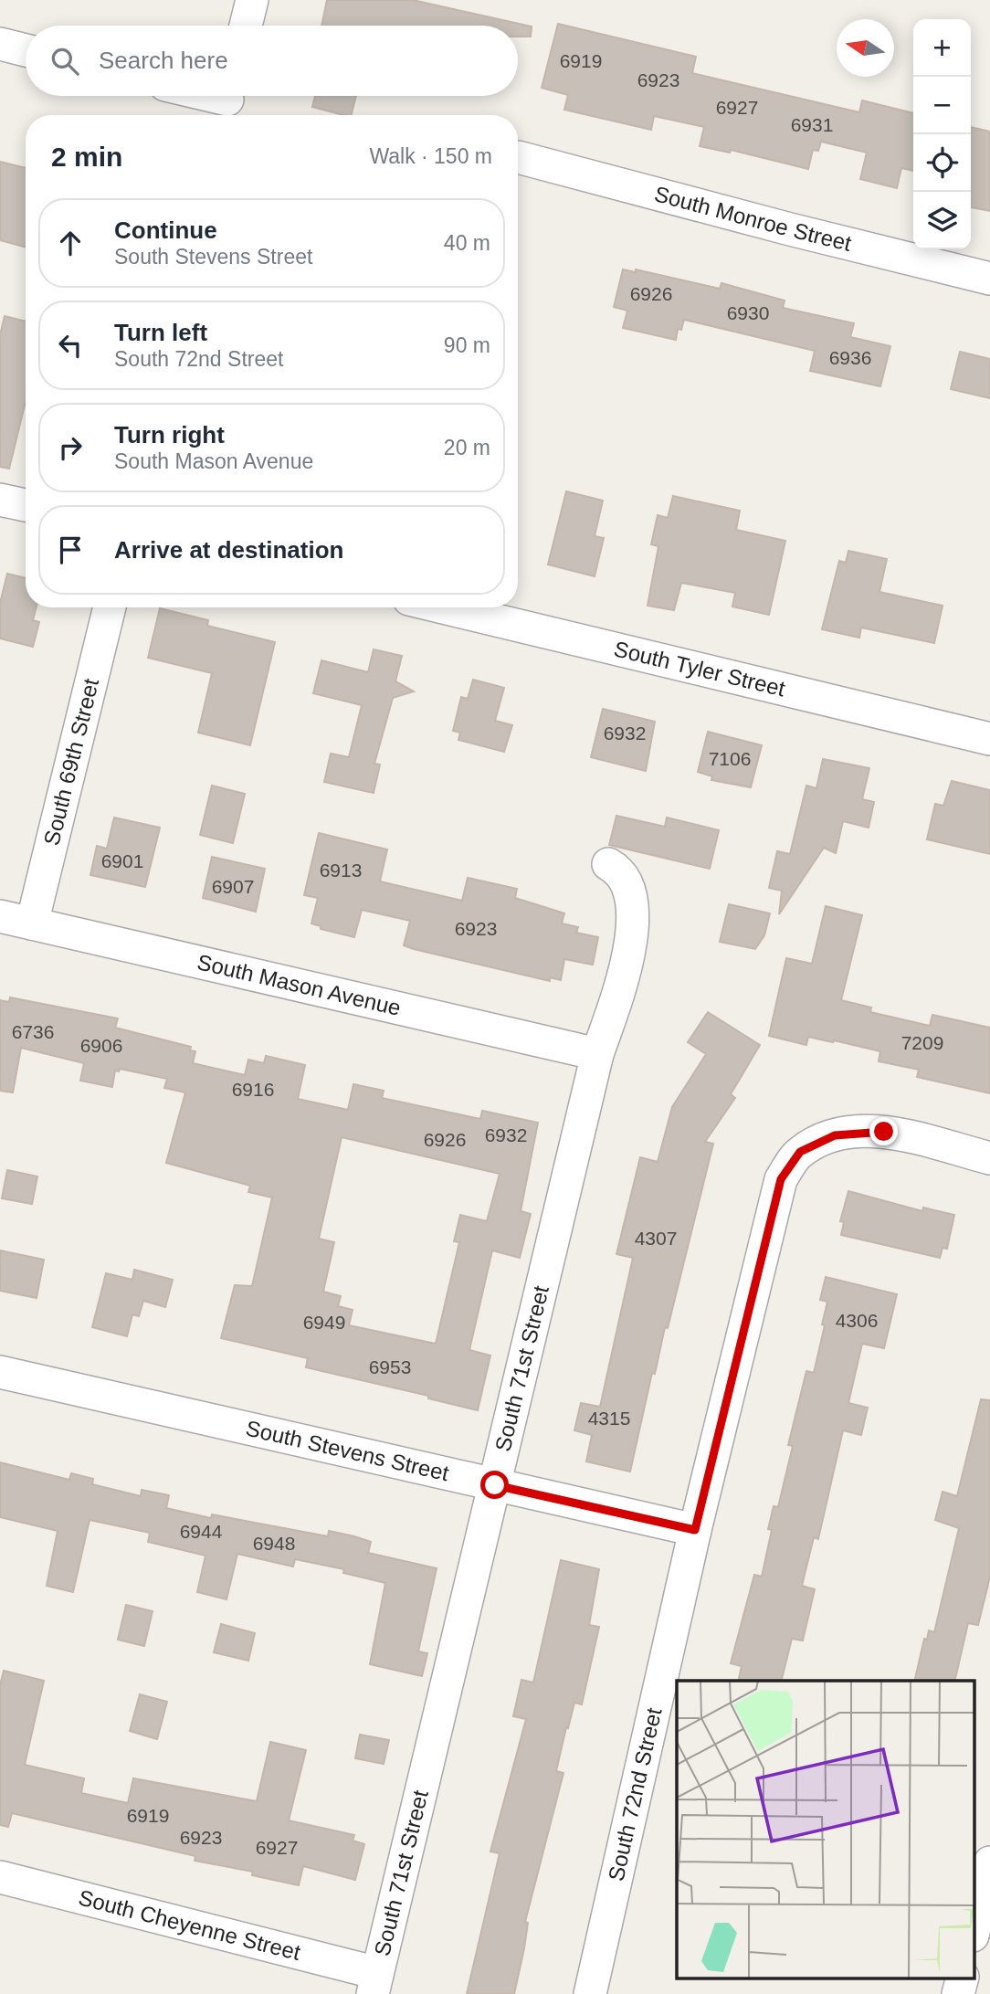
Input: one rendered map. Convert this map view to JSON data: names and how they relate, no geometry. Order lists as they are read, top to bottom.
{
  "streets": {
    "street": [
      "South Monroe Street",
      "South Tyler Street",
      "South 69th Street",
      "South Mason Avenue",
      "South 71st Street",
      "South Stevens Street",
      "South 72nd Street",
      "South Cheyenne Street"
    ]
  },
  "crossings": [
    ["South 69th Street", "South Mason Avenue"],
    ["South Mason Avenue", "South 71st Street"],
    ["South 71st Street", "South Stevens Street"],
    ["South 71st Street", "South Cheyenne Street"],
    ["South Stevens Street", "South 72nd Street"]
  ],
  "house_numbers": [
    "6919",
    "6923",
    "6927",
    "6931",
    "6926",
    "6930",
    "6936",
    "6932",
    "7106",
    "6901",
    "6913",
    "6907",
    "6923",
    "6736",
    "7209",
    "6906",
    "6916",
    "6932",
    "6926",
    "4307",
    "4306",
    "6949",
    "6953",
    "4315",
    "6944",
    "6948",
    "6919",
    "6923",
    "6927"
  ],
  "north": "left",
  "page": {
    "map_buttons": ["+", "−"],
    "search": "Search here",
    "heading": ["2 min", "Walk · 150 m"],
    "list": [
      ["Continue", "South Stevens Street", "40 m"],
      ["Turn left", "South 72nd Street", "90 m"],
      ["Turn right", "South Mason Avenue", "20 m"],
      "Arrive at destination"
    ]
  }
}
